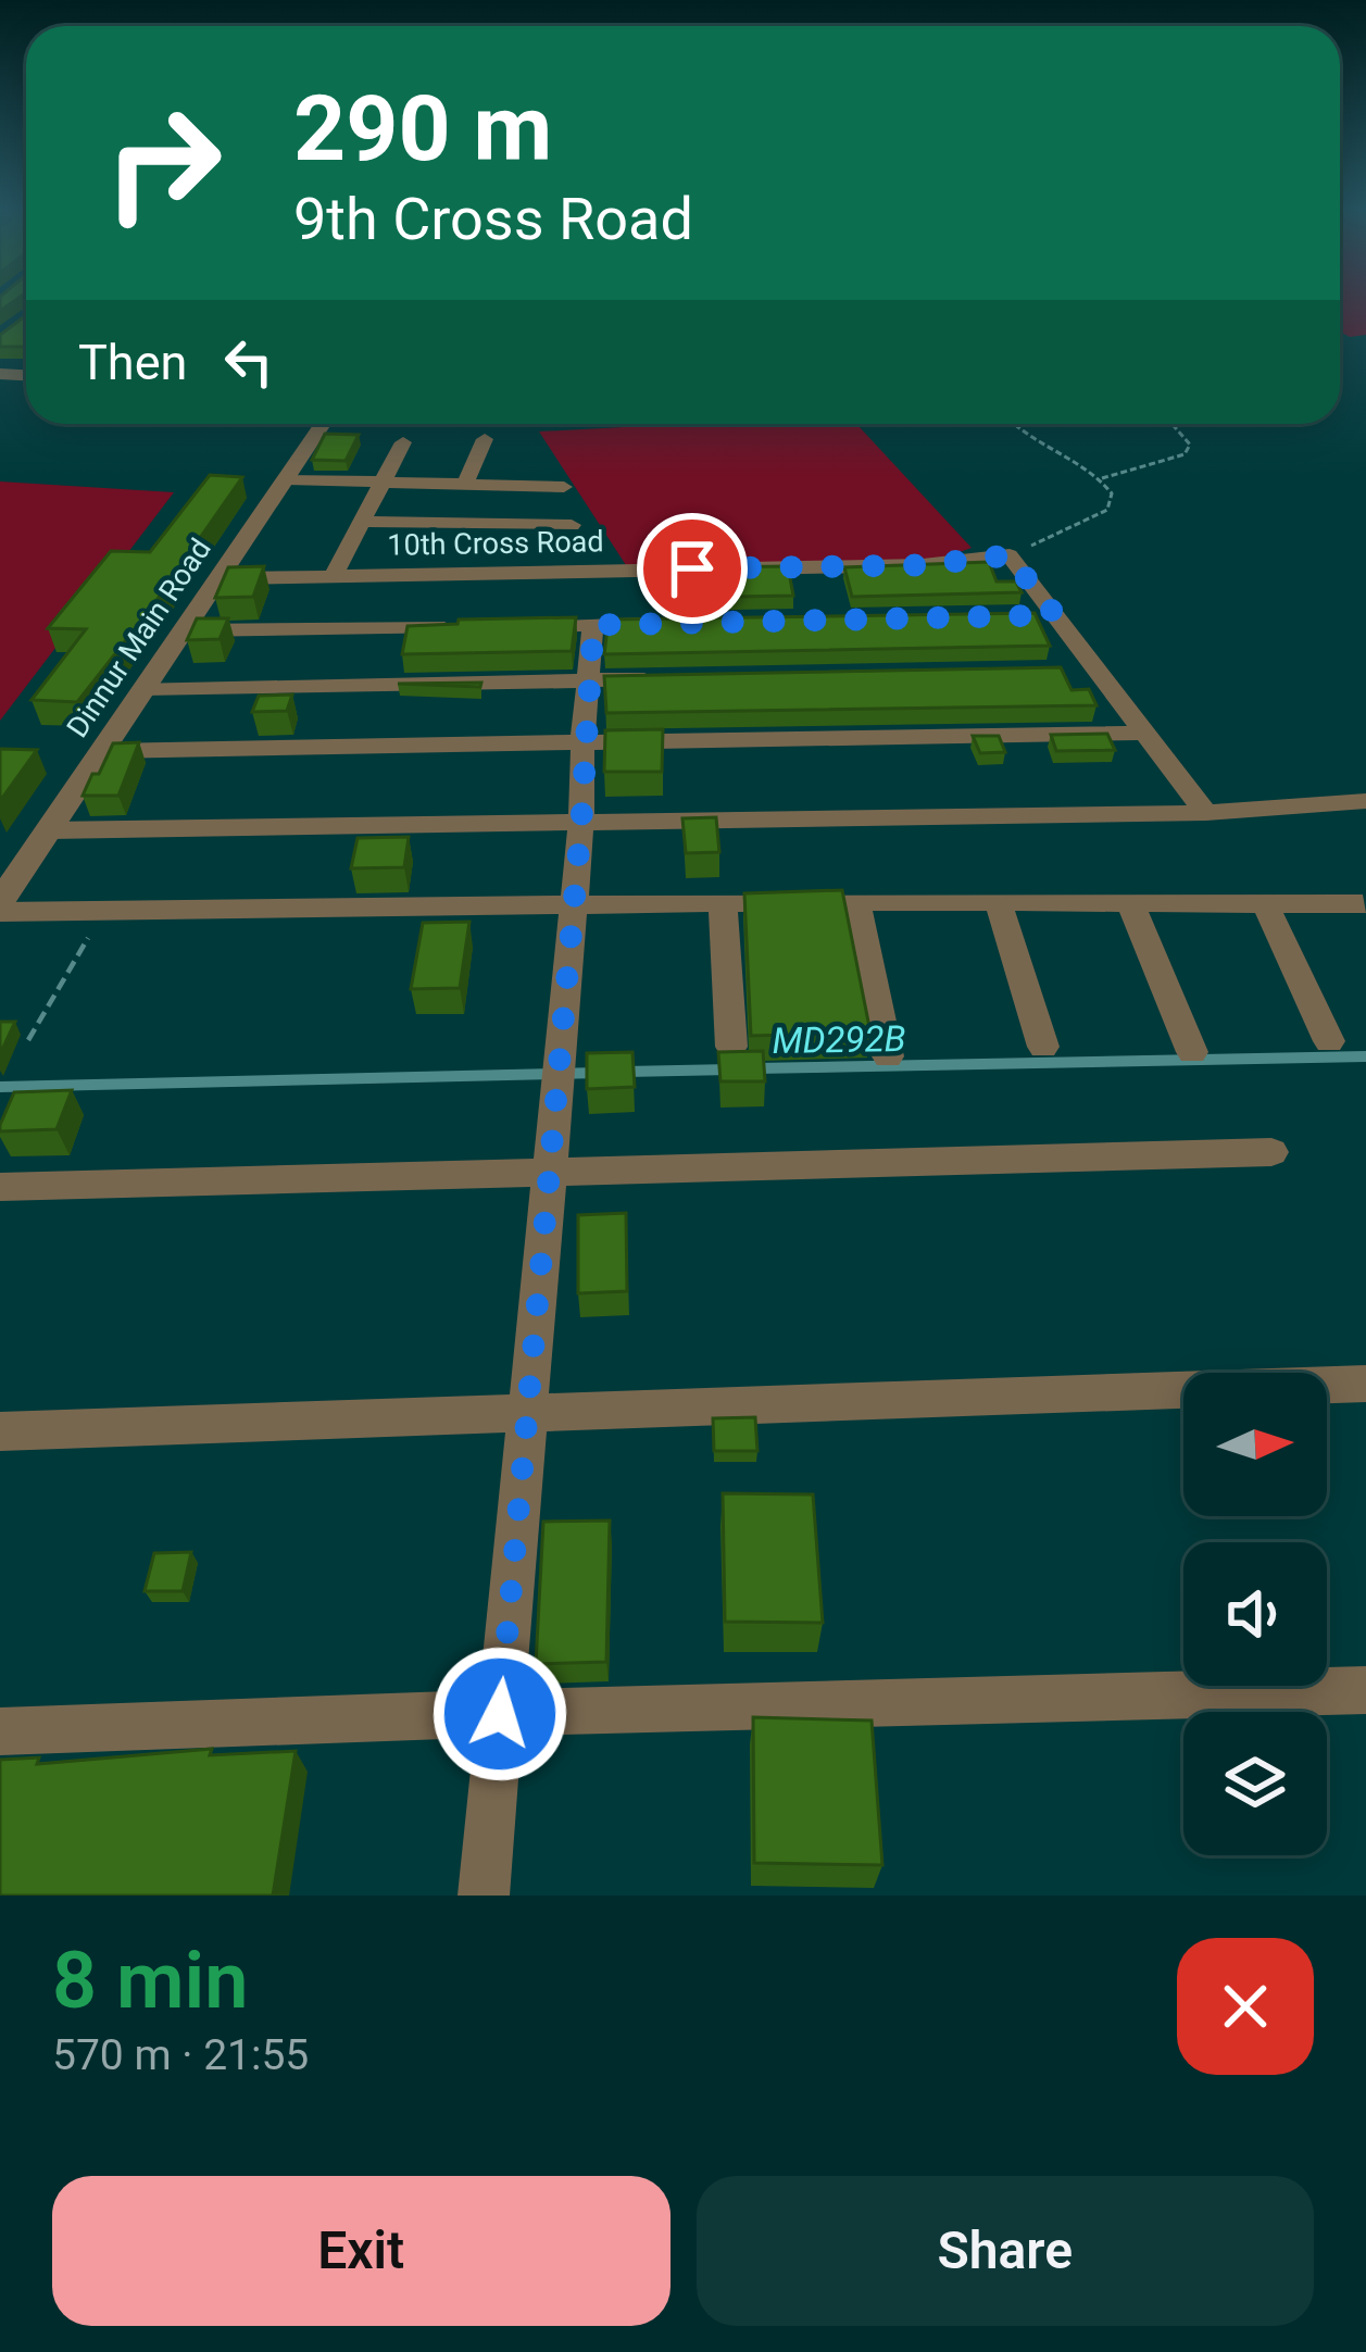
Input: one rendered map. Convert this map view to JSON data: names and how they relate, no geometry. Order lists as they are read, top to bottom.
{
  "streets": {
    "street": ["10th Cross Road", "Dinnur Main Road"]
  },
  "crossings": [
    ["10th Cross Road", "Dinnur Main Road"]
  ],
  "water": ["MD292B"],
  "north": "right",
  "page": {
    "turn": ["290 m", "9th Cross Road"],
    "then": "Then",
    "heading": ["8 min", "570 m · 21:55"],
    "buttons": ["Exit", "Share"]
  }
}
